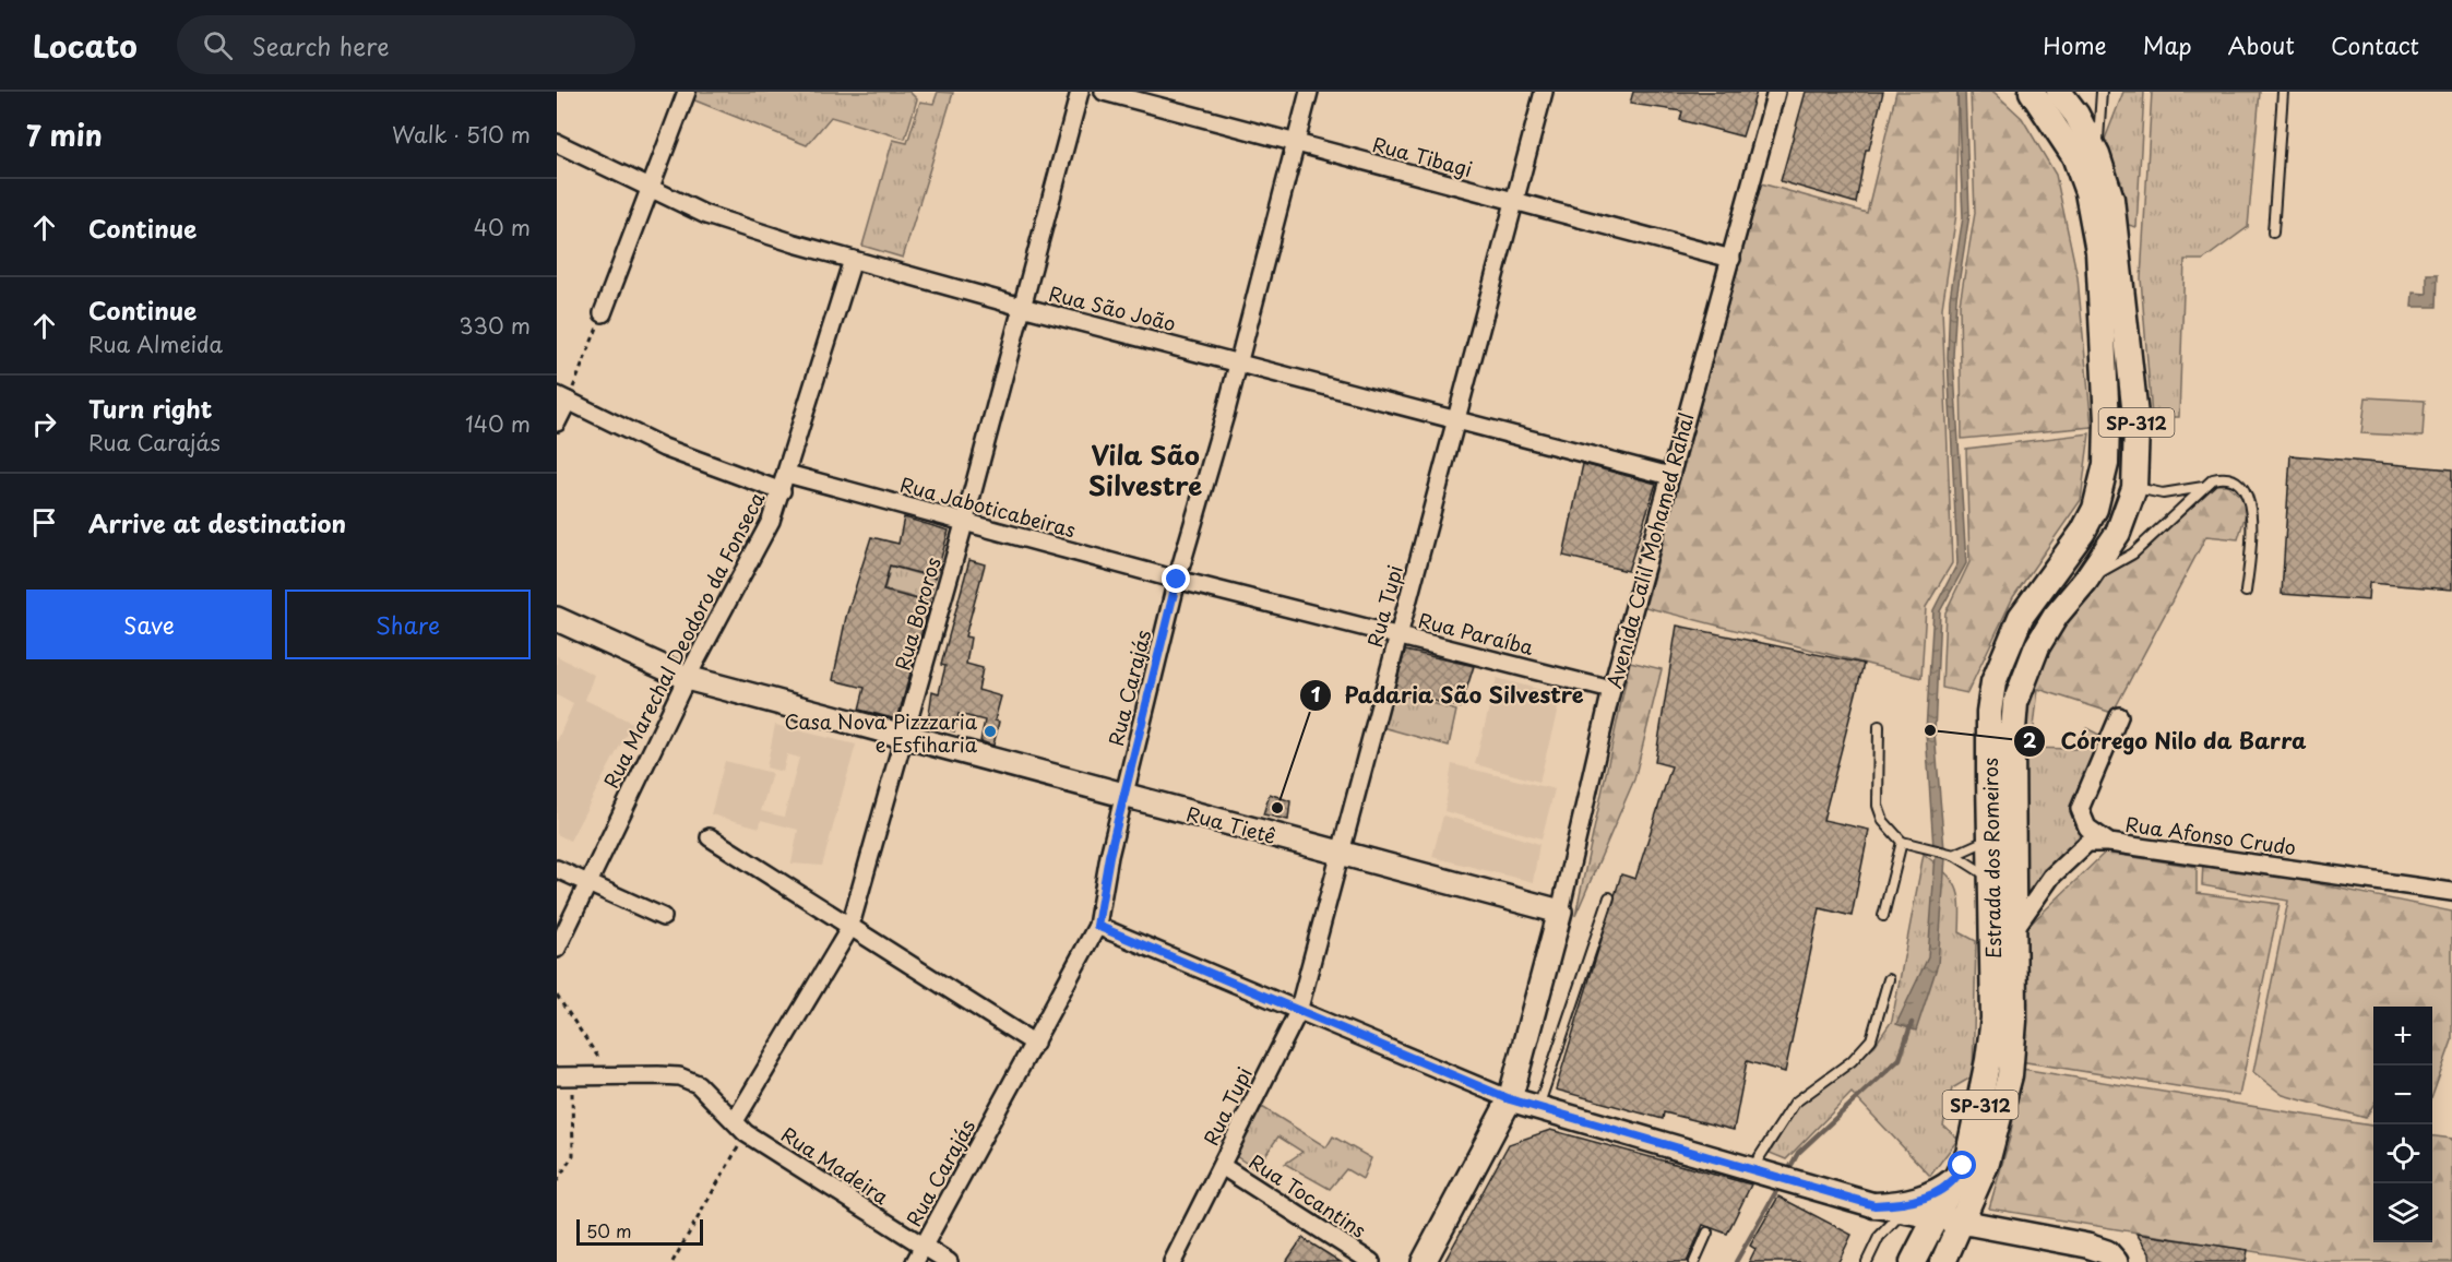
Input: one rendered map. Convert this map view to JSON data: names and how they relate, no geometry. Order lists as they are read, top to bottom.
{
  "streets": {
    "main road": ["SP-312", "Estrada dos Romeiros"],
    "street": [
      "Rua Tibagi",
      "Rua São João",
      "Rua Jaboticabeiras",
      "Avenida Calil Mohamed Rahal",
      "Rua Tupi",
      "Rua Bororos",
      "Rua Paraíba",
      "Rua Marechal Deodoro da Fonseca",
      "Rua Carajás",
      "Rua Tietê",
      "Rua Afonso Crudo",
      "Rua Madeira",
      "Rua Tocantins"
    ]
  },
  "crossings": [
    ["Rua Tibagi", "Avenida Calil Mohamed Rahal"],
    ["Rua Tibagi", "Rua Tupi"],
    ["Rua Tibagi", "Rua Carajás"],
    ["Rua São João", "Avenida Calil Mohamed Rahal"],
    ["Rua São João", "Rua Tupi"],
    ["Rua São João", "Rua Bororos"],
    ["Rua São João", "Rua Marechal Deodoro da Fonseca"],
    ["Rua São João", "Rua Carajás"],
    ["Rua Jaboticabeiras", "Rua Bororos"],
    ["Rua Jaboticabeiras", "Rua Paraíba"],
    ["Rua Jaboticabeiras", "Rua Marechal Deodoro da Fonseca"],
    ["Rua Jaboticabeiras", "Rua Carajás"],
    ["Avenida Calil Mohamed Rahal", "Rua Paraíba"],
    ["Avenida Calil Mohamed Rahal", "Rua Tietê"],
    ["Rua Tupi", "Rua Paraíba"],
    ["Rua Tupi", "Rua Tietê"],
    ["Rua Tupi", "Rua Tocantins"],
    ["Rua Bororos", "Rua Tietê"],
    ["Rua Bororos", "Rua Madeira"],
    ["Rua Paraíba", "Rua Carajás"],
    ["Rua Marechal Deodoro da Fonseca", "Rua Tietê"],
    ["Rua Carajás", "Rua Tietê"],
    ["Rua Carajás", "Rua Madeira"]
  ],
  "districts": ["Vila São Silvestre"],
  "places": ["Córrego Nilo da Barra", "Casa Nova Pizzzaria e Esfiharia", "Padaria São Silvestre"],
  "scale_bar": "50 m",
  "page": {
    "header": "Locato",
    "search": "Search here",
    "nav": [
      "Home",
      "Map",
      "About",
      "Contact"
    ],
    "heading": ["7 min", "Walk · 510 m"],
    "list": [
      ["Continue", "40 m"],
      ["Continue", "Rua Almeida", "330 m"],
      ["Turn right", "Rua Carajás", "140 m"],
      "Arrive at destination"
    ],
    "buttons": ["Save", "Share"],
    "map_buttons": ["+", "−"],
    "scale": "50 m"
  }
}
